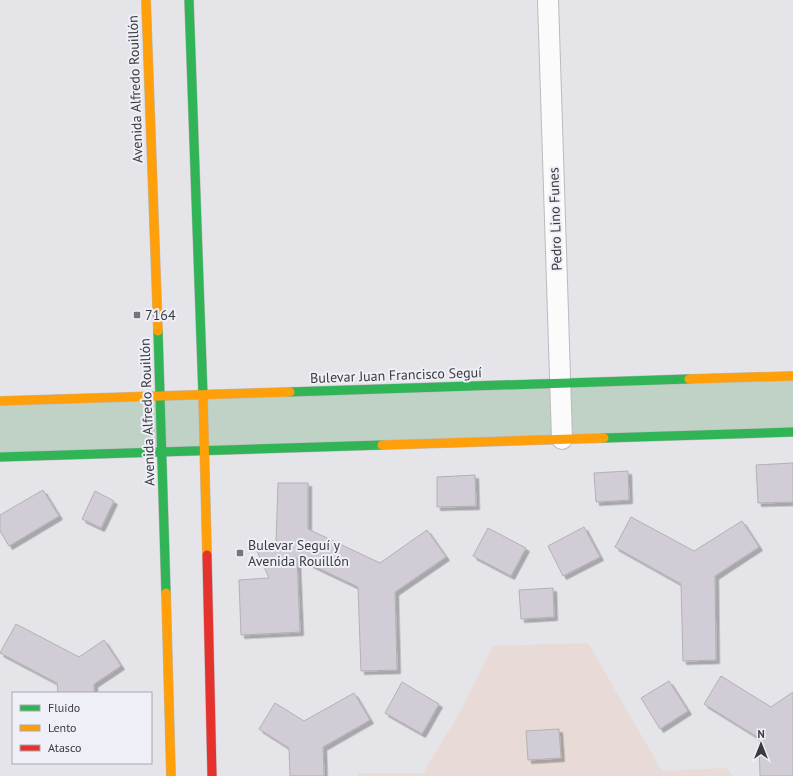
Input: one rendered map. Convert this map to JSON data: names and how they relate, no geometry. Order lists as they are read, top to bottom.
{
  "streets": {
    "main road": ["Avenida Alfredo Rouillón", "Bulevar Juan Francisco Seguí"],
    "street": ["Pedro Lino Funes"]
  },
  "crossings": [
    ["Avenida Alfredo Rouillón", "Bulevar Juan Francisco Seguí"],
    ["Pedro Lino Funes", "Bulevar Juan Francisco Seguí"]
  ],
  "places": {
    "transit": ["7164", "Bulevar Seguí y Avenida Rouillón"]
  },
  "legend": ["Fluido", "Lento", "Atasco"],
  "north": "top"
}
